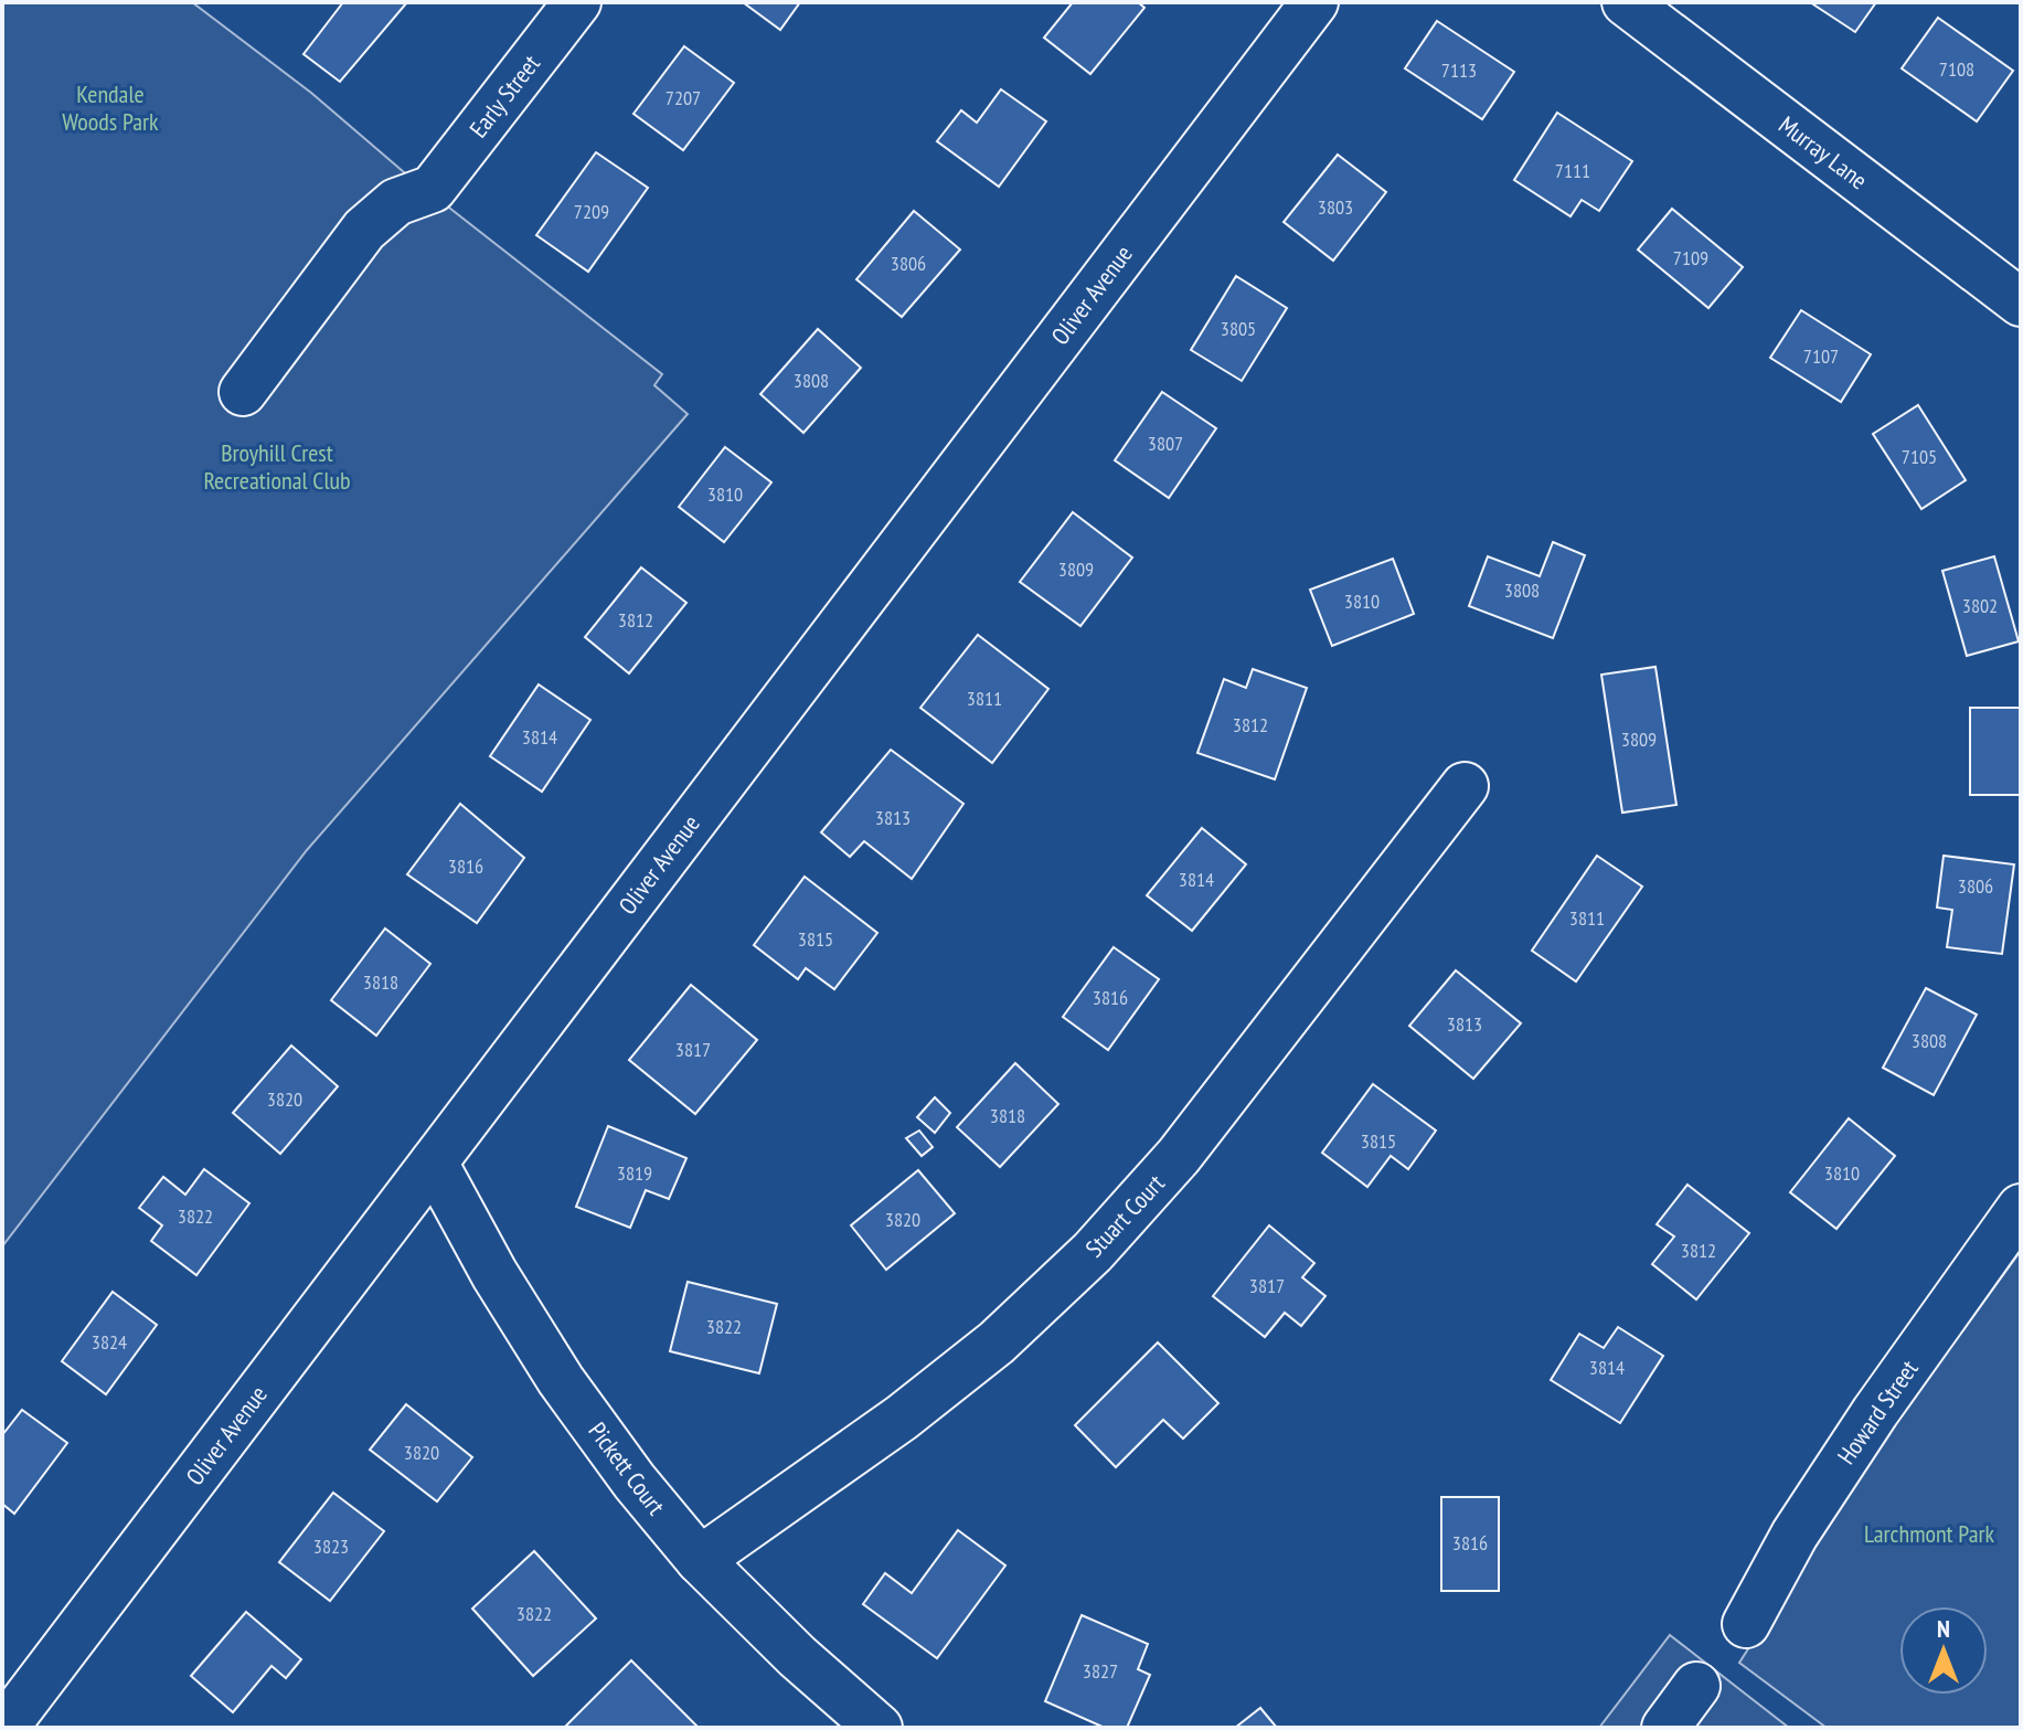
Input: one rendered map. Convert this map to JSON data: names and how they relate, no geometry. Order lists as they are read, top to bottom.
{
  "streets": {
    "street": [
      "Early Street",
      "Murray Lane",
      "Oliver Avenue",
      "Stuart Court",
      "Howard Street",
      "Pickett Court"
    ]
  },
  "crossings": [
    ["Oliver Avenue", "Pickett Court"],
    ["Stuart Court", "Pickett Court"]
  ],
  "parks": ["Kendale Woods Park", "Broyhill Crest Recreational Club", "Larchmont Park"],
  "house_numbers": [
    "7108",
    "7113",
    "7207",
    "7111",
    "3803",
    "7209",
    "7109",
    "3806",
    "3805",
    "7107",
    "3808",
    "3807",
    "7105",
    "3810",
    "3809",
    "3808",
    "3810",
    "3802",
    "3812",
    "3811",
    "3812",
    "3814",
    "3809",
    "3813",
    "3816",
    "3814",
    "3806",
    "3811",
    "3815",
    "3818",
    "3816",
    "3813",
    "3808",
    "3817",
    "3820",
    "3818",
    "3815",
    "3819",
    "3810",
    "3822",
    "3820",
    "3812",
    "3817",
    "3822",
    "3824",
    "3814",
    "3820",
    "3816",
    "3823",
    "3822",
    "3827"
  ],
  "north": "top"
}
